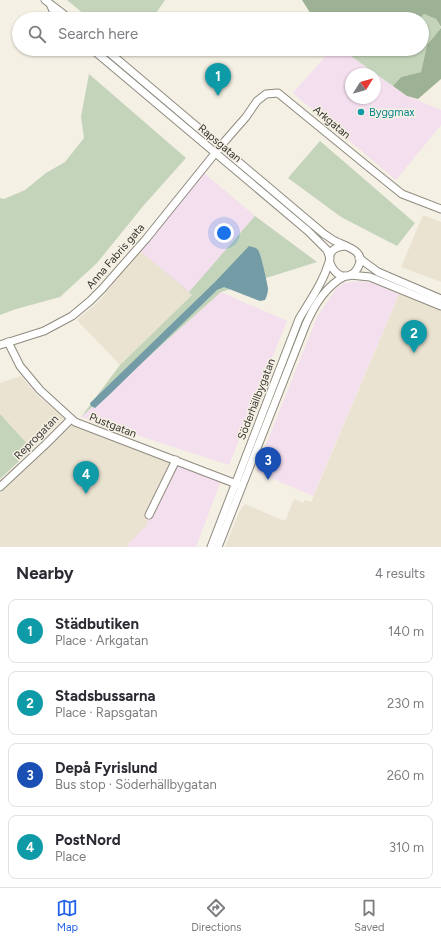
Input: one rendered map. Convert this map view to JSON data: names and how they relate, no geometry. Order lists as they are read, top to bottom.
{
  "streets": {
    "street": [
      "Arkgatan",
      "Rapsgatan",
      "Anna Fabris gata",
      "Söderhällbygatan",
      "Pustgatan",
      "Reprogatan"
    ]
  },
  "crossings": [
    ["Arkgatan", "Rapsgatan"],
    ["Arkgatan", "Anna Fabris gata"],
    ["Rapsgatan", "Anna Fabris gata"],
    ["Rapsgatan", "Söderhällbygatan"],
    ["Anna Fabris gata", "Pustgatan"],
    ["Söderhällbygatan", "Pustgatan"],
    ["Pustgatan", "Reprogatan"]
  ],
  "places": ["Byggmax"],
  "north": "top right",
  "page": {
    "search": "Search here",
    "pins": [
      "1",
      "2",
      "3",
      "4"
    ],
    "heading": ["Nearby", "4 results"],
    "list": [
      {
        "mark": "1",
        "name": "Städbutiken",
        "note": "Place · Arkgatan",
        "value": "140 m"
      },
      {
        "mark": "2",
        "name": "Stadsbussarna",
        "note": "Place · Rapsgatan",
        "value": "230 m"
      },
      {
        "mark": "3",
        "name": "Depå Fyrislund",
        "note": "Bus stop · Söderhällbygatan",
        "value": "260 m"
      },
      {
        "mark": "4",
        "name": "PostNord",
        "note": "Place",
        "value": "310 m"
      }
    ],
    "nav": ["Map", "Directions", "Saved"]
  }
}
